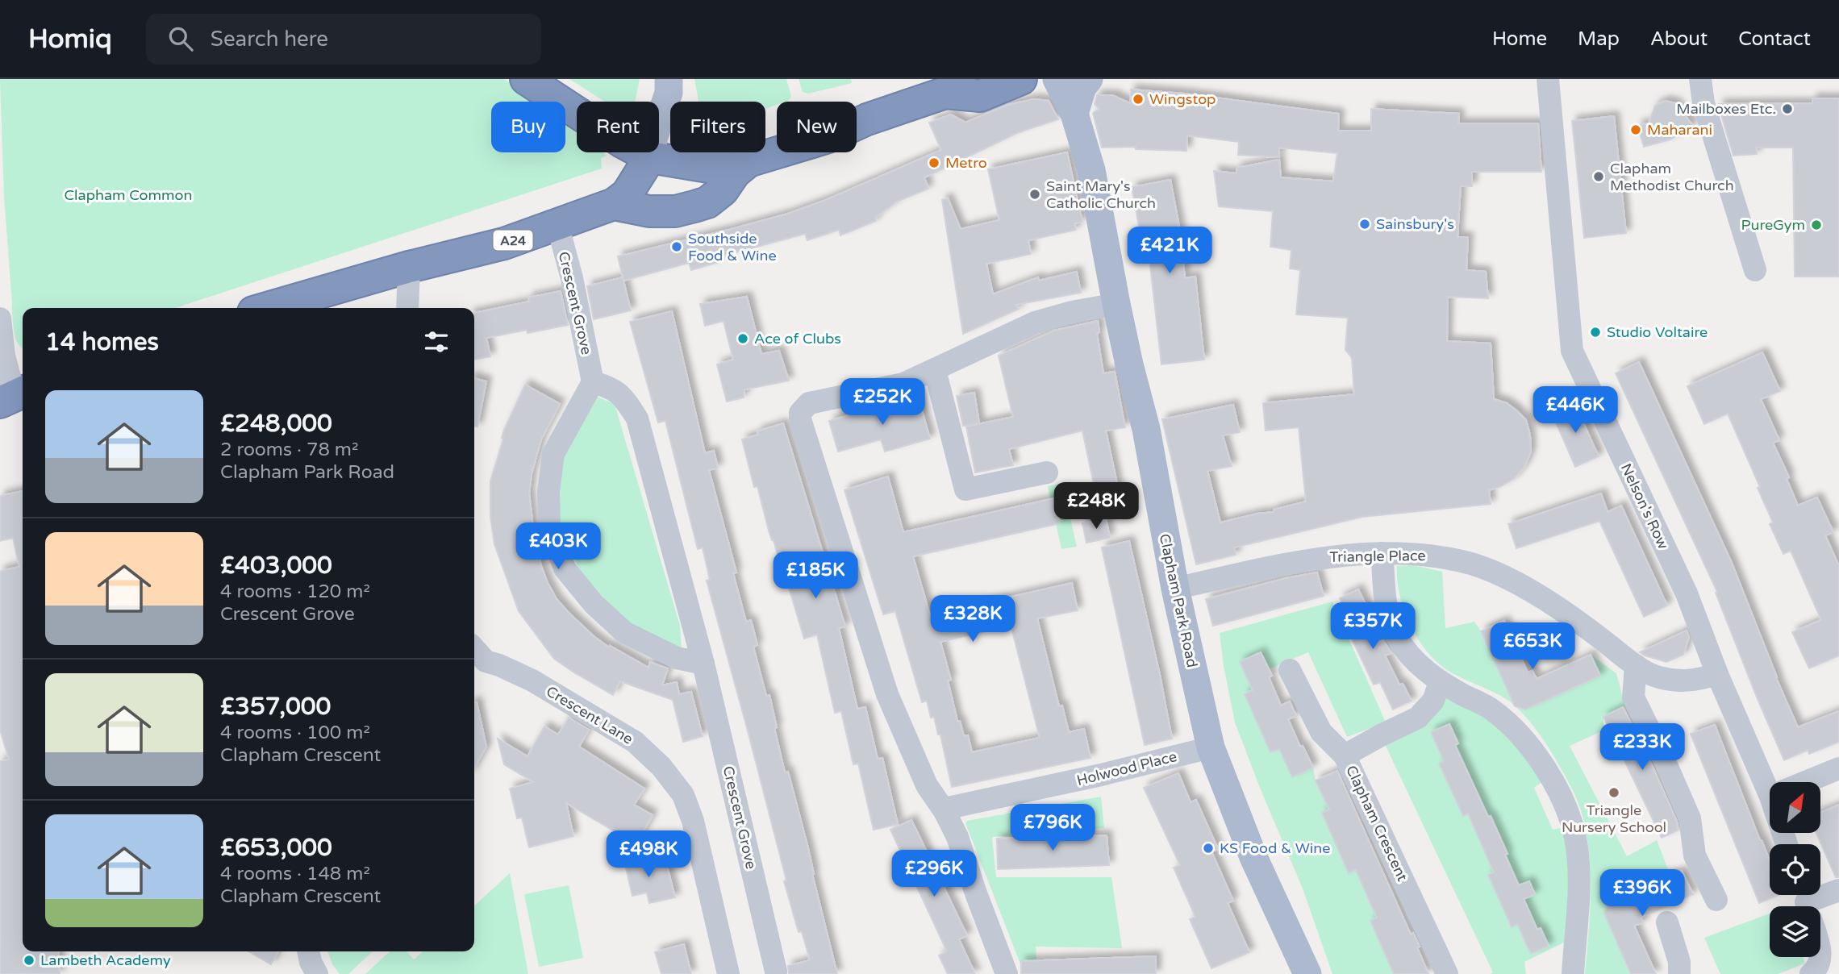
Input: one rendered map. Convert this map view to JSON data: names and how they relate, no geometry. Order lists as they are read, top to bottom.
{
  "streets": {
    "highway": ["A24"],
    "main road": ["Clapham Park Road"],
    "street": [
      "Crescent Grove",
      "Nelson's Row",
      "Triangle Place",
      "Crescent Lane",
      "Holwood Place",
      "Clapham Crescent"
    ]
  },
  "crossings": [
    ["A24", "Crescent Grove"],
    ["Nelson's Row", "Triangle Place"],
    ["Triangle Place", "Clapham Park Road"],
    ["Clapham Park Road", "Holwood Place"]
  ],
  "parks": ["Clapham Common"],
  "places": [
    "Wingstop",
    "Mailboxes Etc.",
    "Maharani",
    "Metro",
    "Clapham Methodist Church",
    "Saint Mary's Catholic Church",
    "Sainsbury's",
    "PureGym",
    "Southside Food & Wine",
    "Studio Voltaire",
    "Ace of Clubs",
    "Triangle Nursery School",
    "KS Food & Wine",
    "Lambeth Academy"
  ],
  "north": "top right",
  "page": {
    "header": "Homiq",
    "search": "Search here",
    "nav": [
      "Home",
      "Map",
      "About",
      "Contact"
    ],
    "chip": [
      "Buy",
      "Rent",
      "Filters",
      "New"
    ],
    "price": [
      "£421K",
      "£252K",
      "£446K",
      "£248K",
      "£403K",
      "£185K",
      "£328K",
      "£357K",
      "£653K",
      "£233K",
      "£796K",
      "£498K",
      "£296K",
      "£396K"
    ],
    "heading": "14 homes",
    "list": [
      {
        "name": "£248,000",
        "note": "2 rooms · 78 m² · Clapham Park Road"
      },
      {
        "name": "£403,000",
        "note": "4 rooms · 120 m² · Crescent Grove"
      },
      {
        "name": "£357,000",
        "note": "4 rooms · 100 m² · Clapham Crescent"
      },
      {
        "name": "£653,000",
        "note": "4 rooms · 148 m² · Clapham Crescent"
      }
    ]
  }
}
